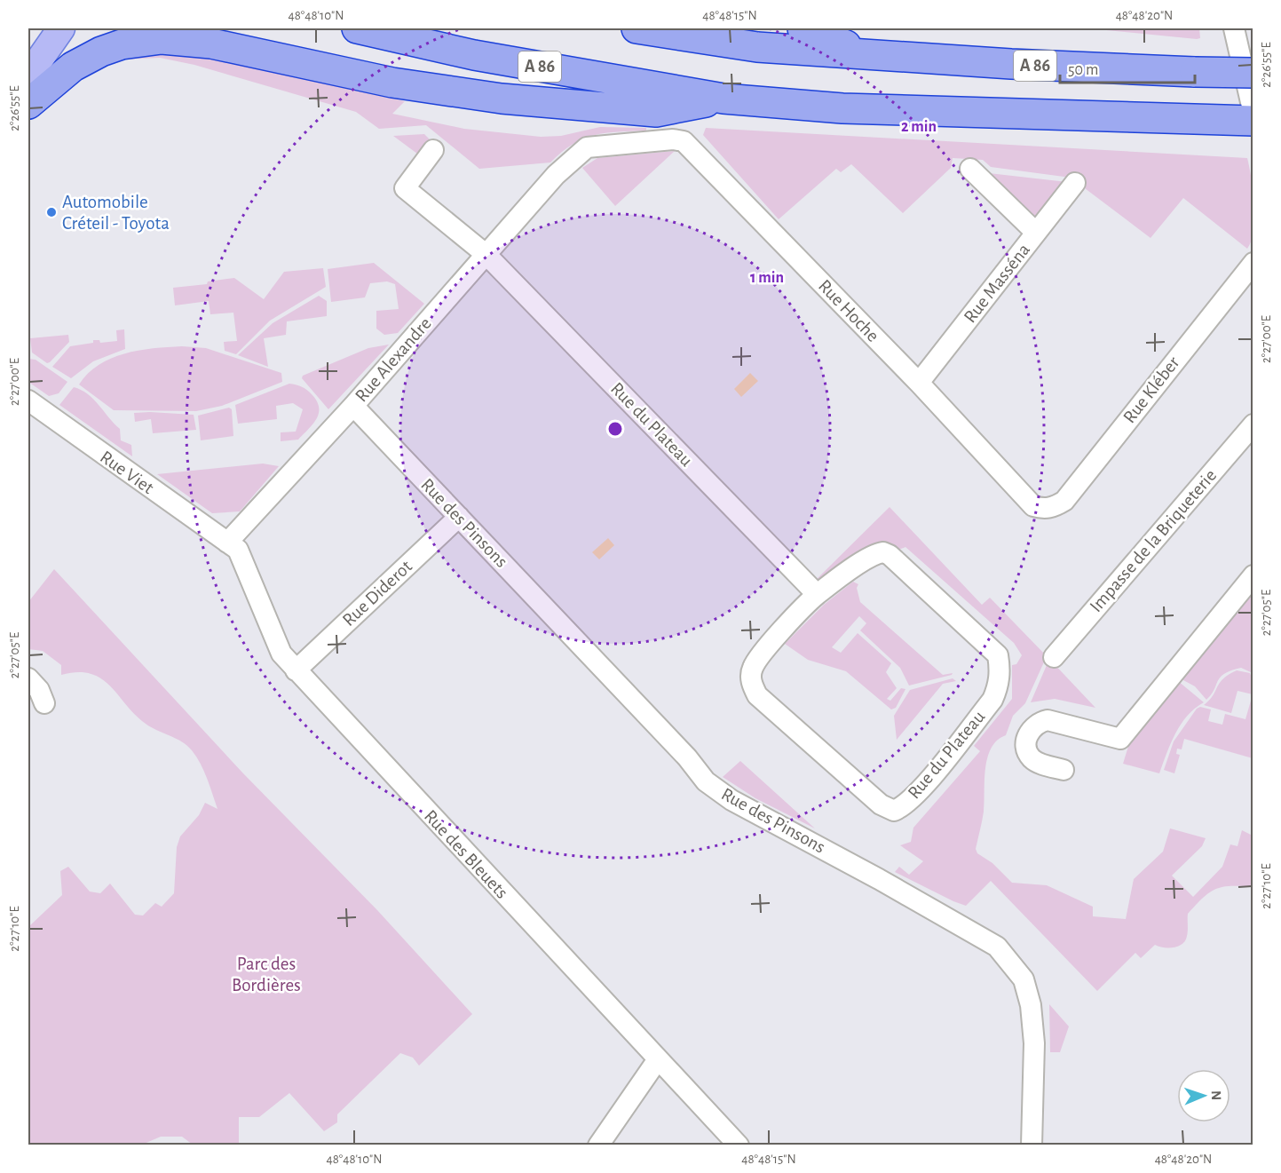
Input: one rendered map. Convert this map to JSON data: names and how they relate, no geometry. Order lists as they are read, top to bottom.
{
  "streets": {
    "highway": ["A 86"],
    "street": [
      "Rue Masséna",
      "Rue Hoche",
      "Rue Alexandre",
      "Rue Kléber",
      "Rue du Plateau",
      "Rue Viet",
      "Rue des Pinsons",
      "Impasse de la Briqueterie",
      "Rue Diderot",
      "Rue des Bleuets"
    ]
  },
  "crossings": [
    ["Rue Masséna", "Rue Hoche"],
    ["Rue Hoche", "Rue Alexandre"],
    ["Rue Hoche", "Rue Kléber"],
    ["Rue Alexandre", "Rue du Plateau"],
    ["Rue Alexandre", "Rue Viet"],
    ["Rue Alexandre", "Rue des Pinsons"],
    ["Rue Alexandre", "Rue des Bleuets"],
    ["Rue Viet", "Rue des Bleuets"],
    ["Rue des Pinsons", "Rue Diderot"],
    ["Rue Diderot", "Rue des Bleuets"]
  ],
  "parks": ["Parc des Bordières"],
  "places": ["Automobile Créteil - Toyota"],
  "scale_bar": "50 m",
  "north": "right",
  "coordinates": [
    "48°48'10\"N",
    "48°48'15\"N",
    "48°48'20\"N",
    "2°26'55\"E",
    "2°27'00\"E",
    "2°27'05\"E",
    "2°27'10\"E"
  ],
  "rings": ["2 min", "1 min"]
}
